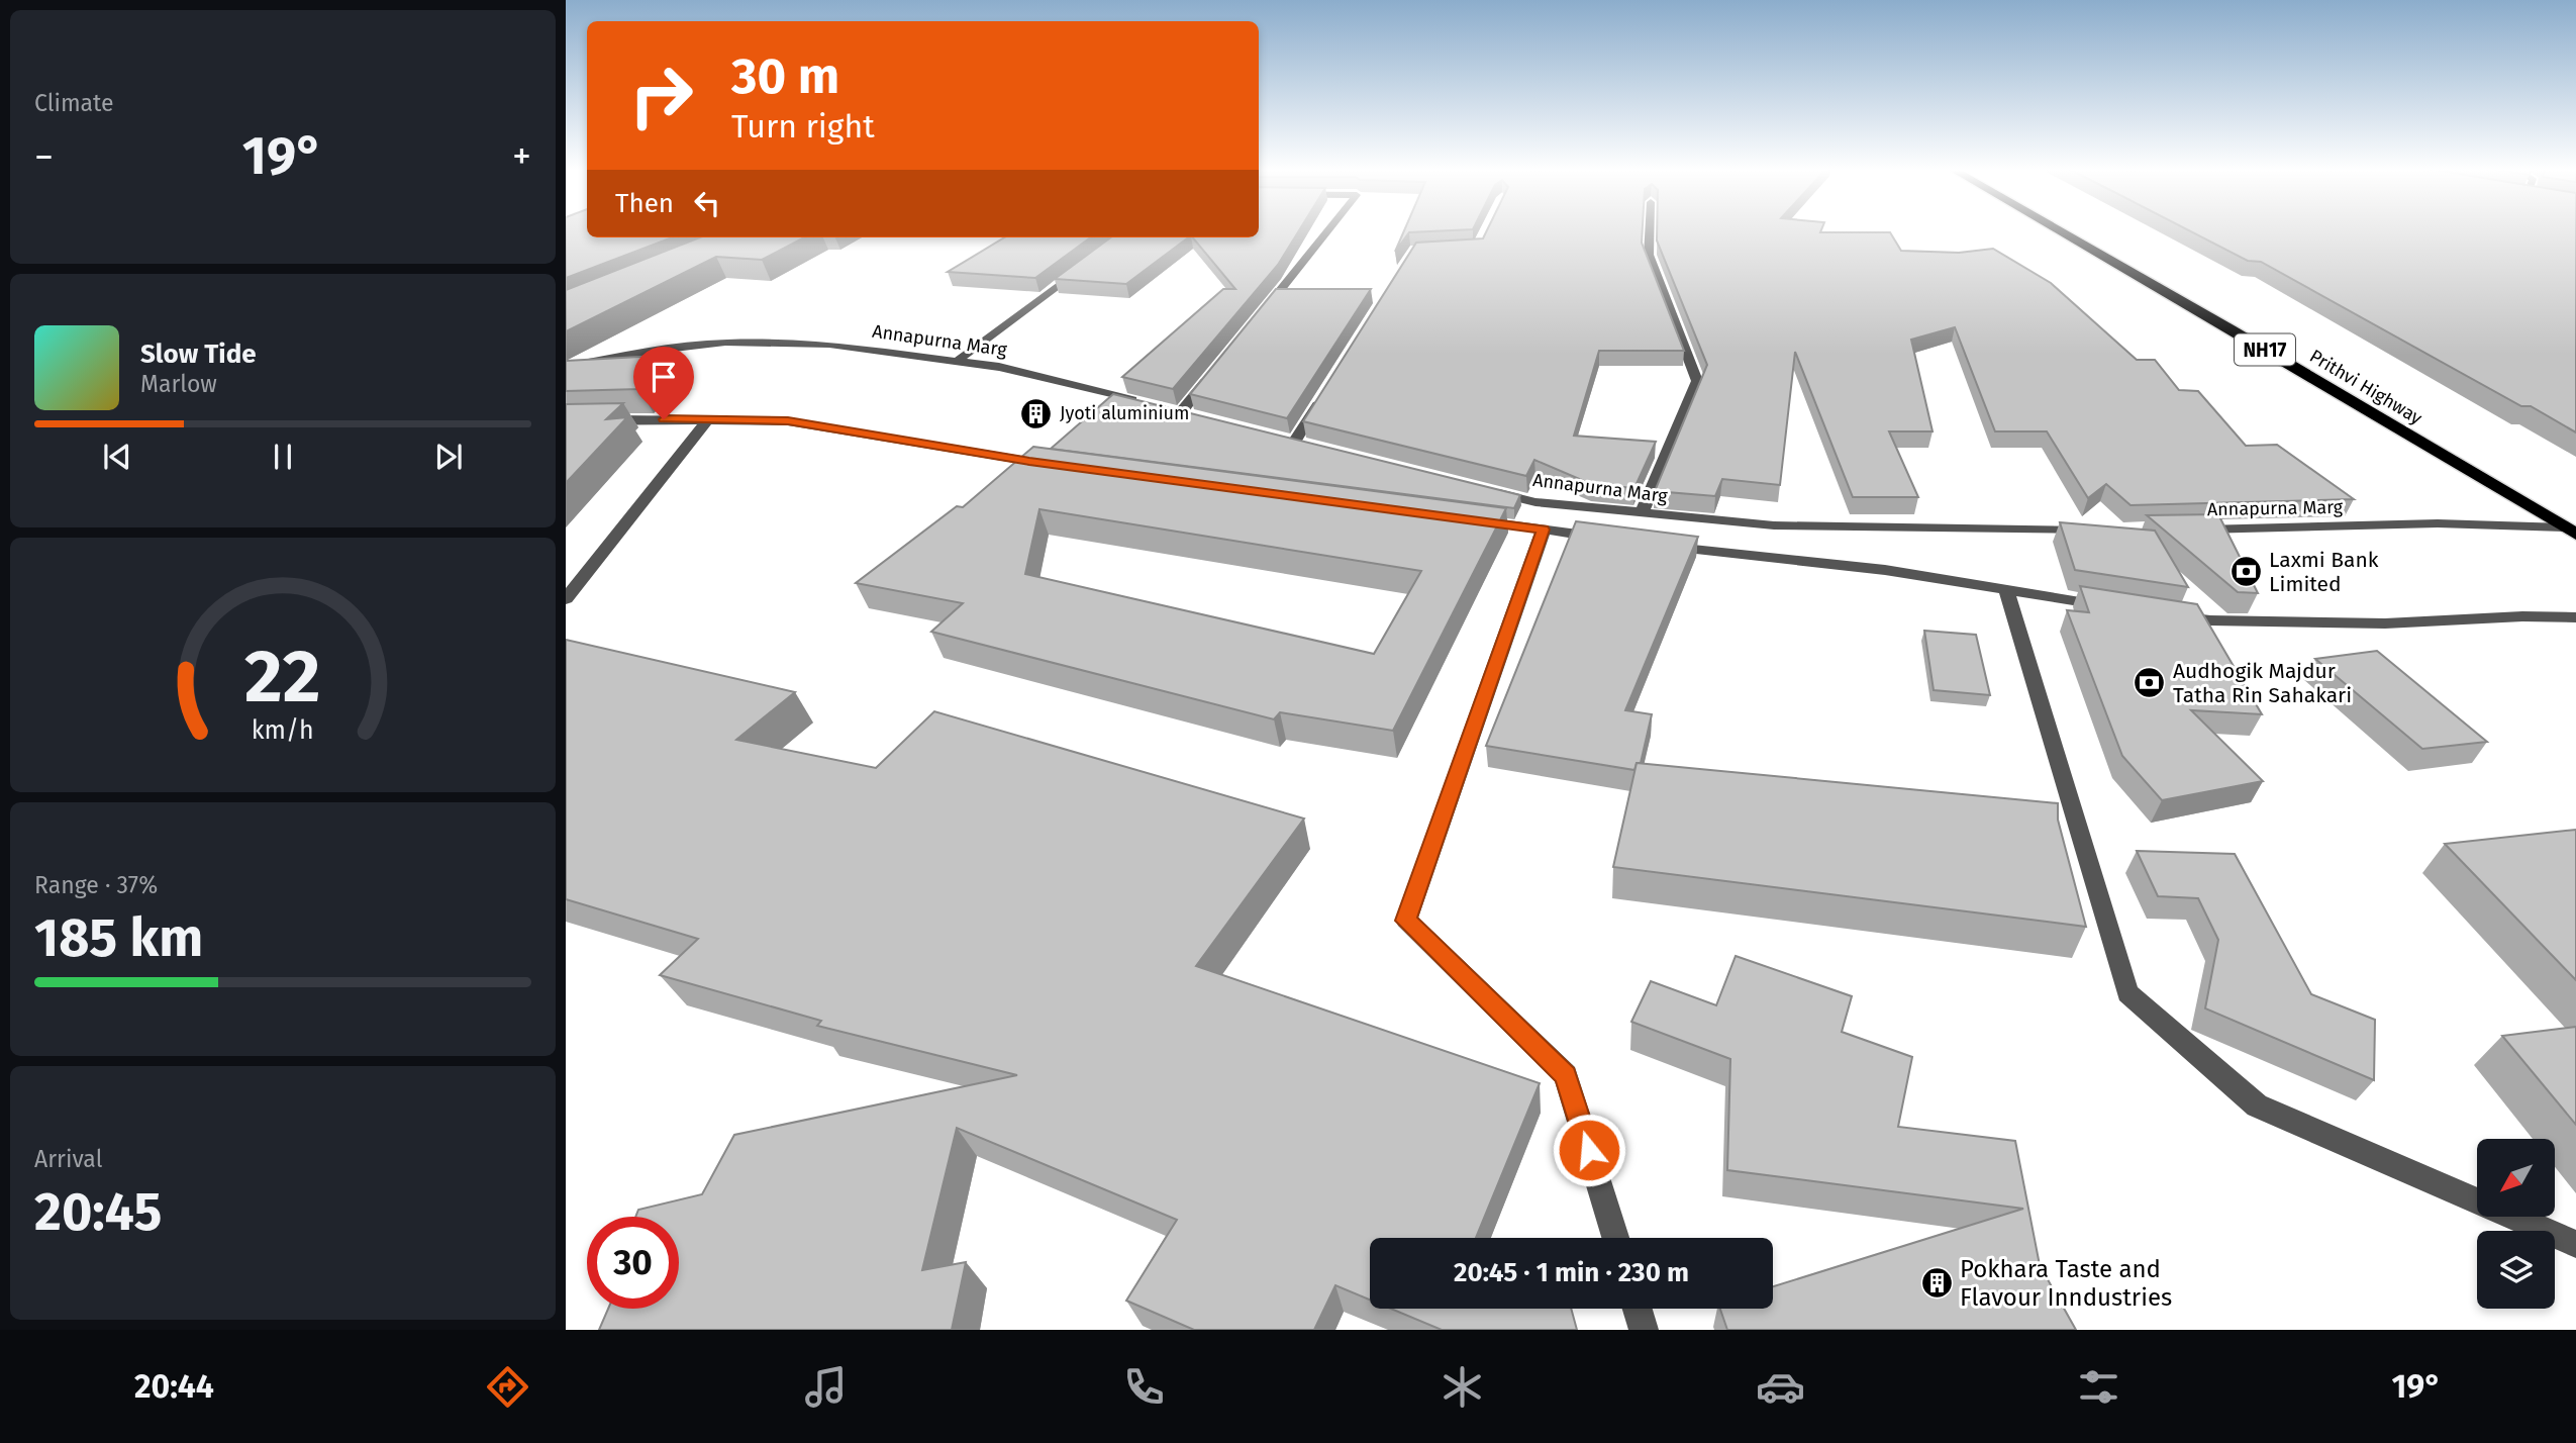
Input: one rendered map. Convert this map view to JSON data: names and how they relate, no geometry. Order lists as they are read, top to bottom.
{
  "streets": {
    "highway": ["NH17", "Prithvi Highway"],
    "street": ["Annapurna Marg"]
  },
  "crossings": [
    ["Annapurna Marg", "Prithvi Highway"]
  ],
  "places": {
    "building": ["Jyoti aluminium", "Pokhara Taste and Flavour Inndustries"],
    "bank": ["Laxmi Bank Limited", "Audhogik Majdur Tatha Rin Sahakari"]
  },
  "north": "bottom left",
  "page": {
    "tile": [
      "Climate",
      ["Range · 37%", "185 km"],
      ["Arrival", "20:45"]
    ],
    "turn": ["30 m", "Turn right"],
    "heat": ["−", "19°", "+"],
    "then": "Then",
    "song": ["Slow Tide", "Marlow"],
    "limit": "30",
    "trip": "20:45 · 1 min · 230 m",
    "tabs": ["20:44", "19°"],
    "gauge": ["22", "km/h"]
  }
}
